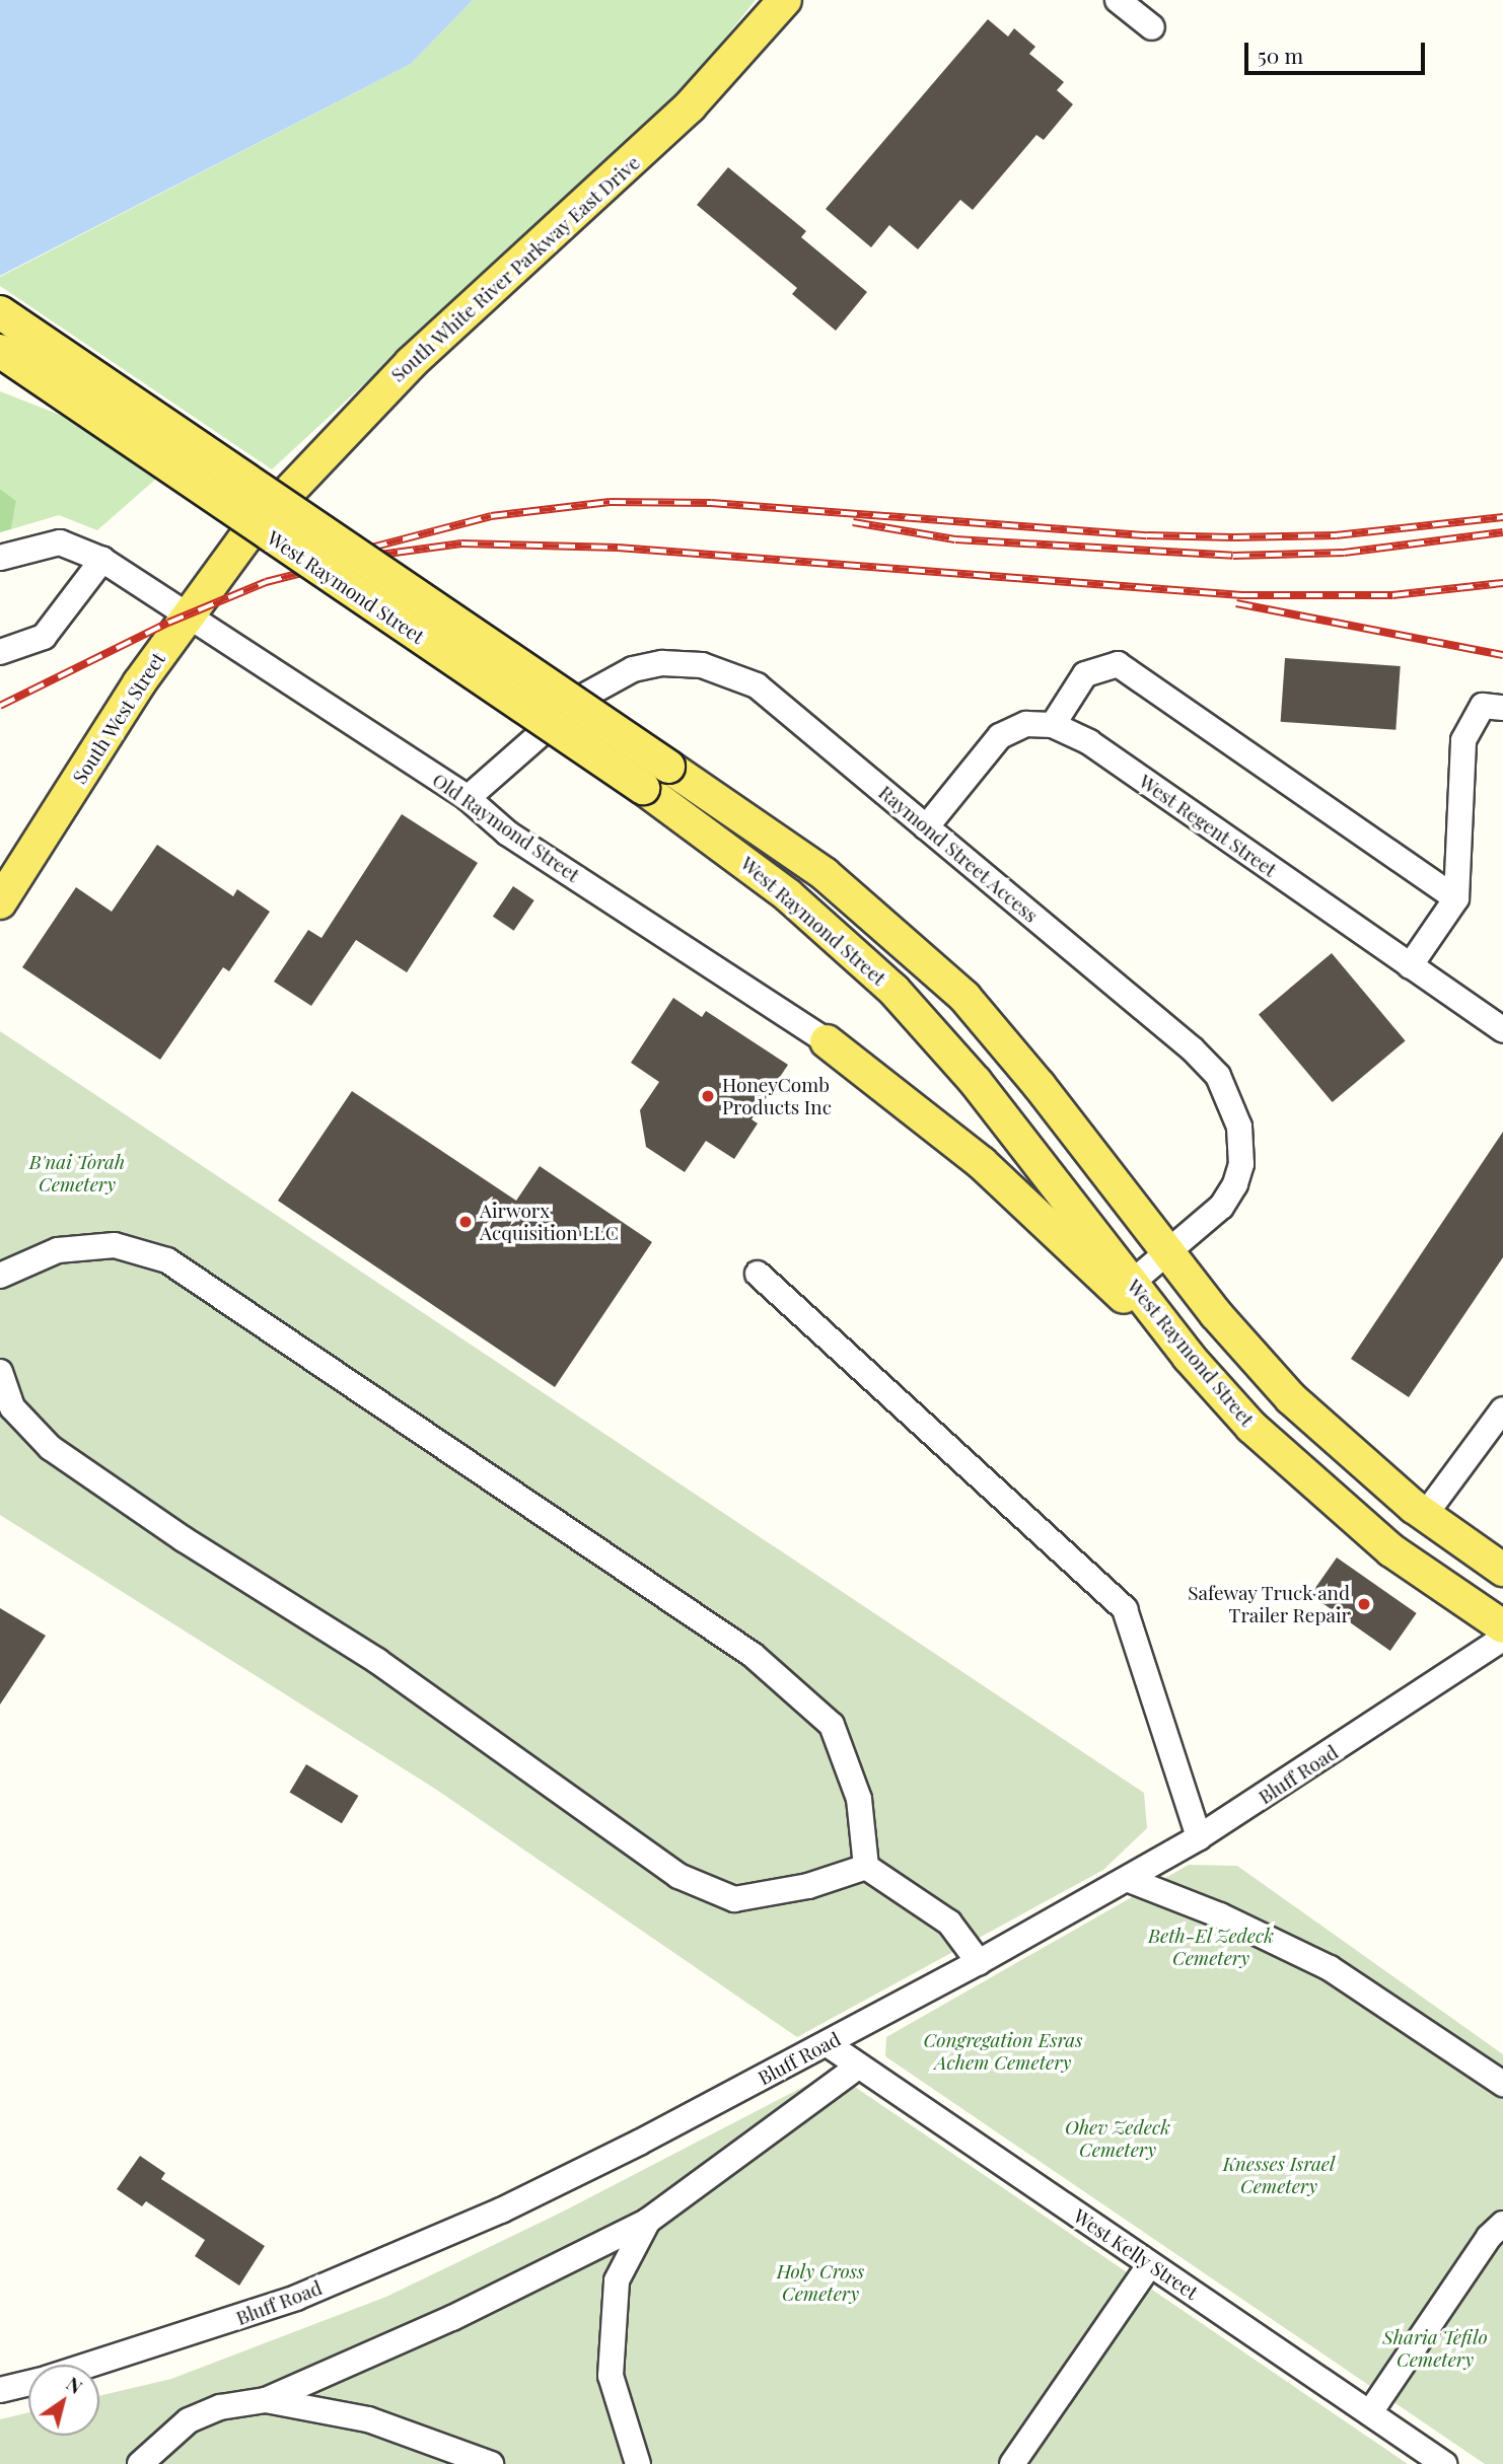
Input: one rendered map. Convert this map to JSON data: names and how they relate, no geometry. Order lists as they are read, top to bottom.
{
  "streets": {
    "main road": ["South White River Parkway East Drive", "West Raymond Street", "South West Street"],
    "street": [
      "West Regent Street",
      "Old Raymond Street",
      "Raymond Street Access",
      "Bluff Road",
      "West Kelly Street"
    ]
  },
  "crossings": [
    ["South White River Parkway East Drive", "South West Street"],
    ["West Raymond Street", "Raymond Street Access"],
    ["South West Street", "Old Raymond Street"],
    ["West Regent Street", "Raymond Street Access"],
    ["Old Raymond Street", "Raymond Street Access"],
    ["Bluff Road", "West Kelly Street"]
  ],
  "parks": [
    "B'nai Torah Cemetery",
    "Beth-El Zedeck Cemetery",
    "Congregation Esras Achem Cemetery",
    "Ohev Zedeck Cemetery",
    "Knesses Israel Cemetery",
    "Holy Cross Cemetery",
    "Sharia Tefilo Cemetery"
  ],
  "places": ["HoneyComb Products Inc", "Airworx Acquisition LLC", "Safeway Truck and Trailer Repair"],
  "scale_bar": "50 m",
  "north": "top right"
}
